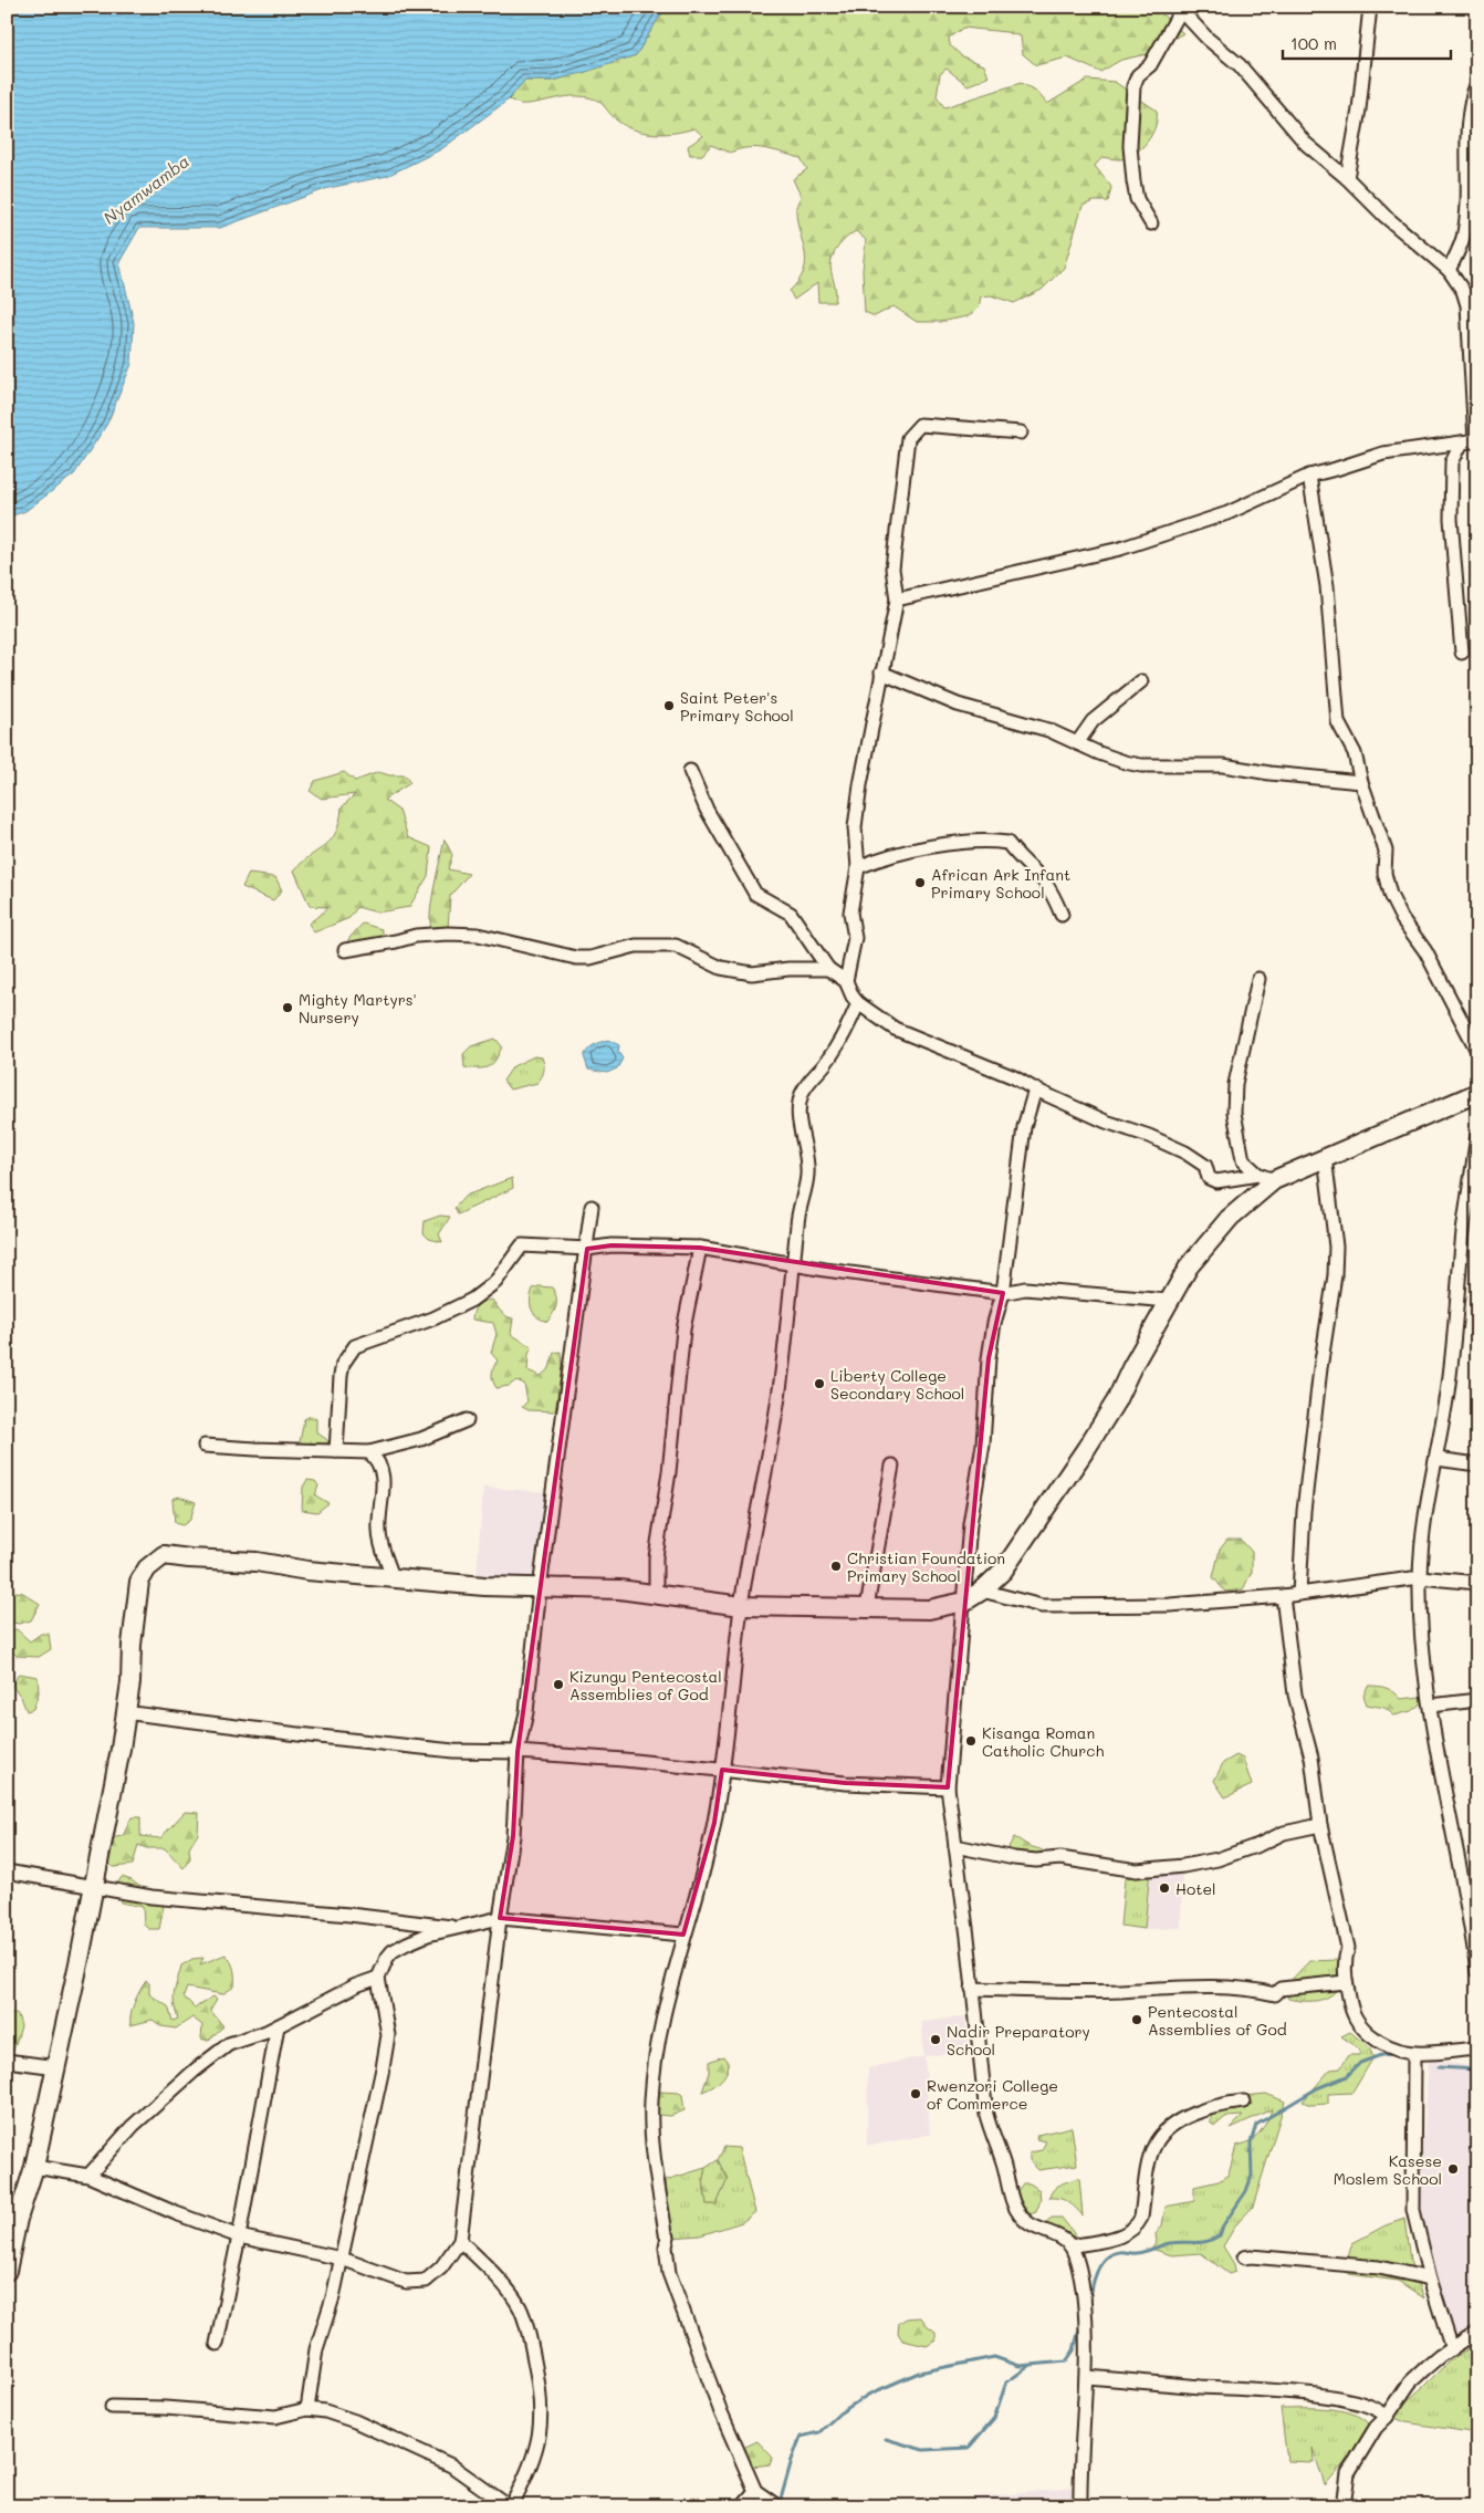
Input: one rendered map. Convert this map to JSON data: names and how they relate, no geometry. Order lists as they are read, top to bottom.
{
  "water": ["Nyamwamba"],
  "places": [
    "Saint Peter's Primary School",
    "African Ark Infant Primary School",
    "Mighty Martyrs' Nursery",
    "Liberty College Secondary School",
    "Christian Foundation Primary School",
    "Kizungu Pentecostal Assemblies of God",
    "Kisanga Roman Catholic Church",
    "Hotel",
    "Pentecostal Assemblies of God",
    "Nadir Preparatory School",
    "Rwenzori College of Commerce",
    "Kasese Moslem School"
  ],
  "scale_bar": "100 m"
}
